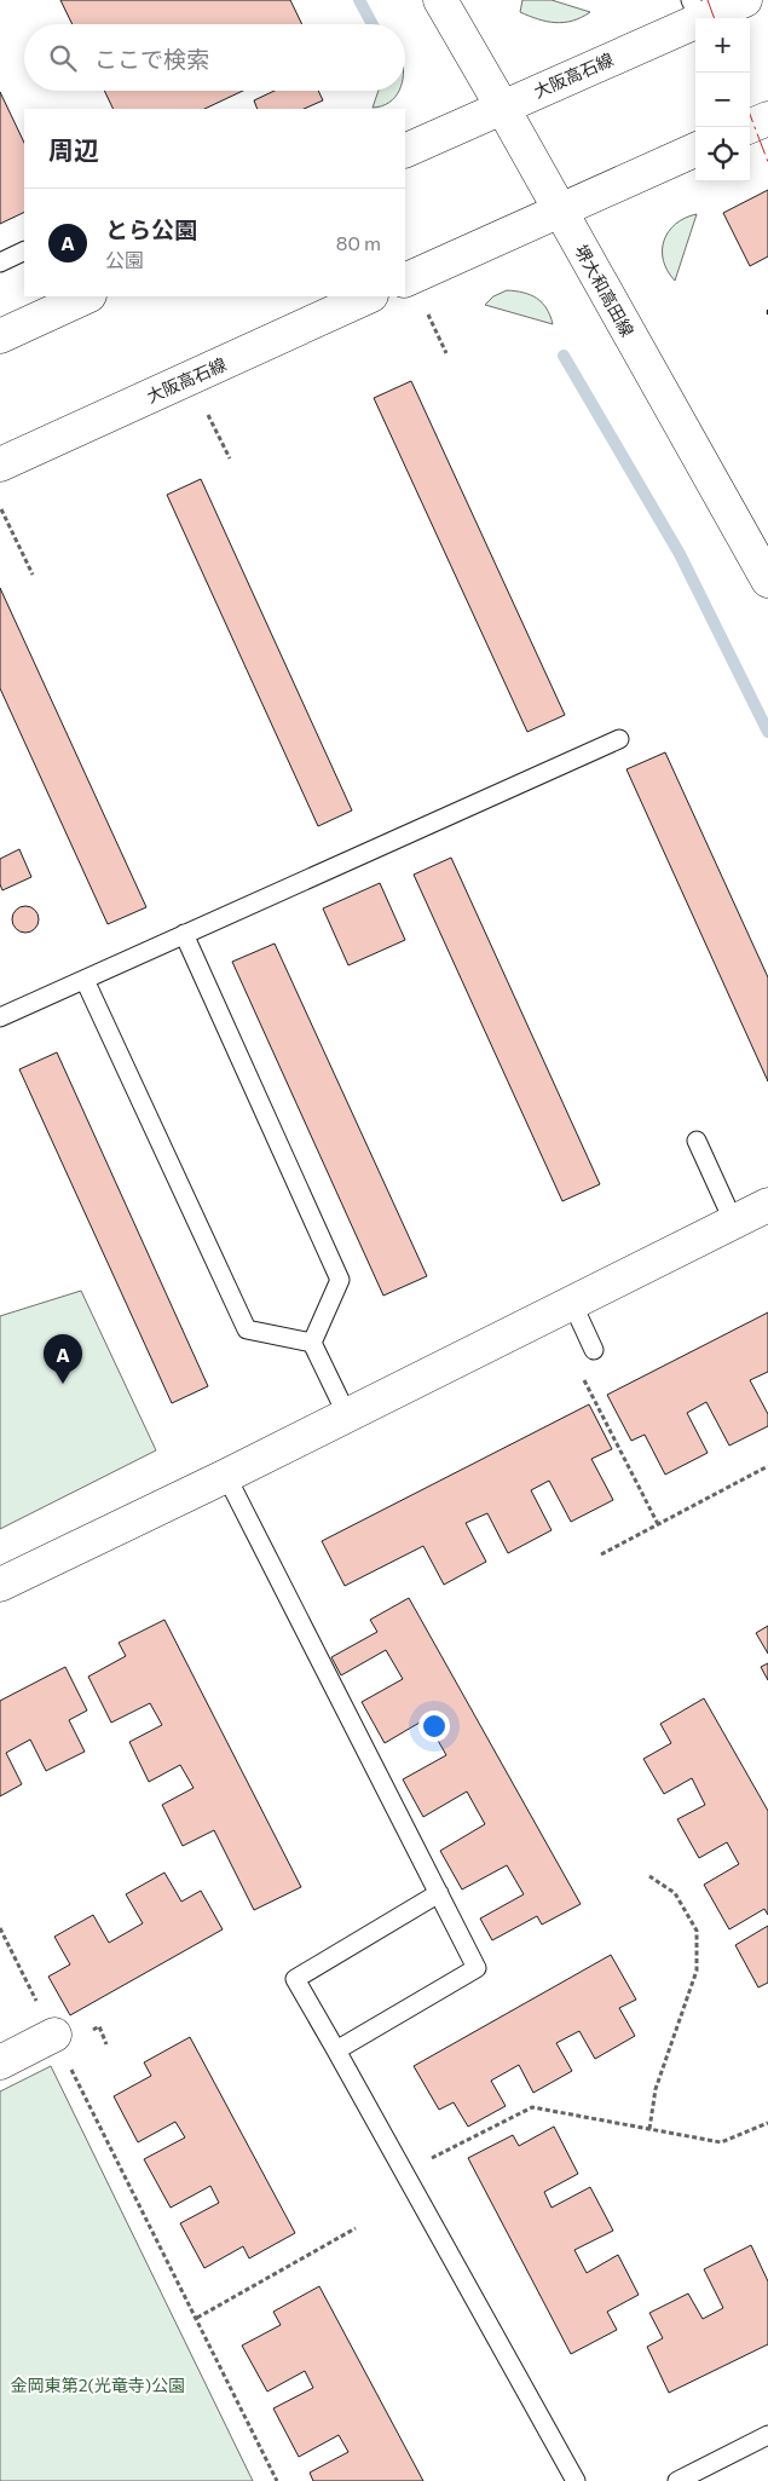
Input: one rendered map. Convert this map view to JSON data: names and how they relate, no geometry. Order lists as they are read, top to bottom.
{
  "streets": {
    "main road": ["大阪高石線", "堺大和高田線"]
  },
  "crossings": [
    ["大阪高石線", "堺大和高田線"]
  ],
  "parks": ["金岡東第2(光竜寺)公園"],
  "page": {
    "map_buttons": ["+", "−"],
    "search": "ここで検索",
    "heading": "周辺",
    "list": [
      {
        "mark": "A",
        "name": "とら公園",
        "note": "公園",
        "value": "80 m"
      }
    ],
    "pins": "A"
  }
}
